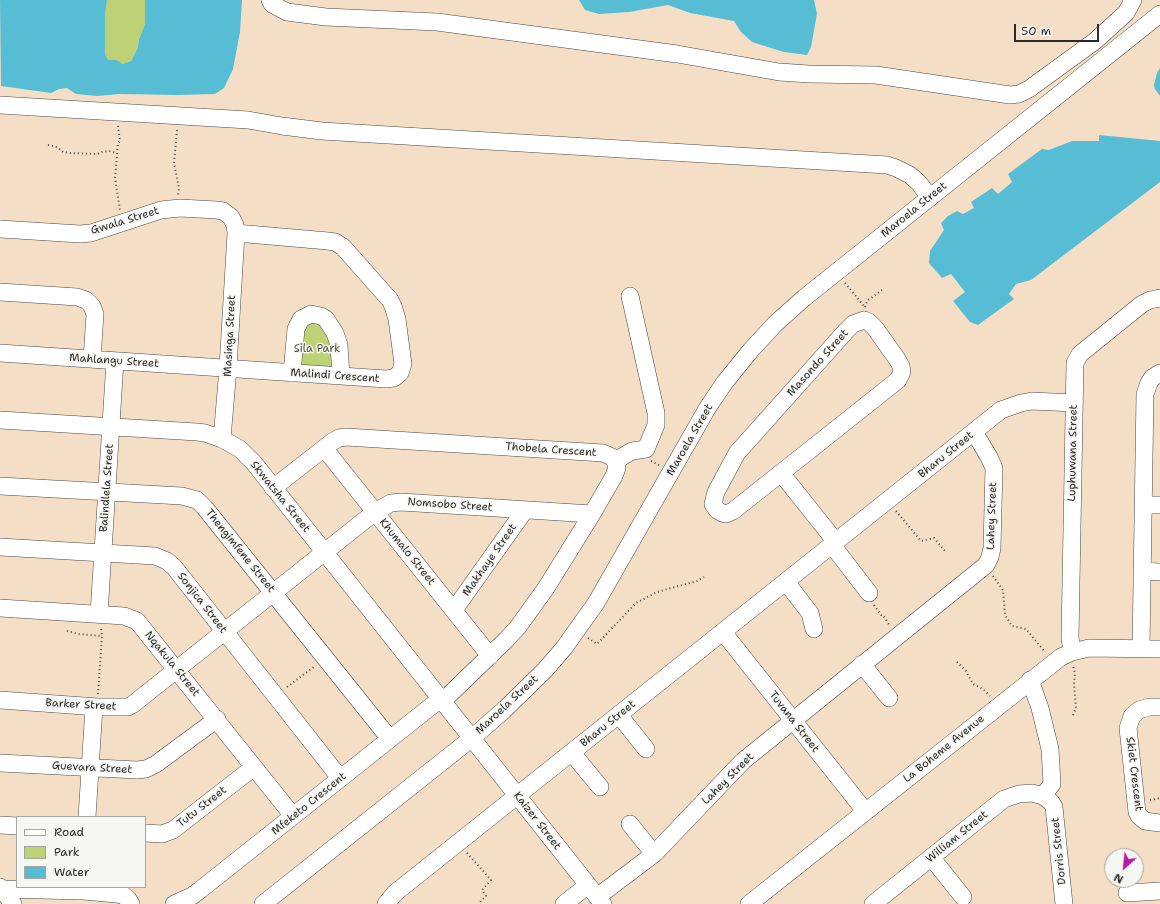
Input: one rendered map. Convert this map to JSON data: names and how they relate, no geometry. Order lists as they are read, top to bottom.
{
  "streets": {
    "street": [
      "Maroela Street",
      "Gwala Street",
      "Masinga Street",
      "Mahlangu Street",
      "Masondo Street",
      "Malindi Crescent",
      "Thobela Crescent",
      "Luphuwana Street",
      "Bharu Street",
      "Balindlela Street",
      "Skwatsha Street",
      "Nomsobo Street",
      "Lahey Street",
      "Thengimfene Street",
      "Khumalo Street",
      "Makhaye Street",
      "Sonjica Street",
      "Nqakula Street",
      "Barker Street",
      "Tuvana Street",
      "La Boheme Avenue",
      "Guevara Street",
      "Skiet Crescent",
      "Mfeketo Crescent",
      "Tutu Street",
      "Kaizer Street",
      "William Street",
      "Dorris Street"
    ]
  },
  "crossings": [
    ["Maroela Street", "Skwatsha Street"],
    ["Maroela Street", "Kaizer Street"],
    ["Gwala Street", "Masinga Street"],
    ["Gwala Street", "Malindi Crescent"],
    ["Masinga Street", "Mahlangu Street"],
    ["Masinga Street", "Malindi Crescent"],
    ["Masinga Street", "Skwatsha Street"],
    ["Mahlangu Street", "Malindi Crescent"],
    ["Mahlangu Street", "Balindlela Street"],
    ["Thobela Crescent", "Skwatsha Street"],
    ["Thobela Crescent", "Khumalo Street"],
    ["Luphuwana Street", "Bharu Street"],
    ["Luphuwana Street", "La Boheme Avenue"],
    ["Bharu Street", "Lahey Street"],
    ["Bharu Street", "Tuvana Street"],
    ["Bharu Street", "Kaizer Street"],
    ["Balindlela Street", "Skwatsha Street"],
    ["Balindlela Street", "Thengimfene Street"],
    ["Balindlela Street", "Sonjica Street"],
    ["Balindlela Street", "Nqakula Street"],
    ["Skwatsha Street", "Nomsobo Street"],
    ["Skwatsha Street", "Barker Street"],
    ["Skwatsha Street", "Mfeketo Crescent"],
    ["Skwatsha Street", "Kaizer Street"],
    ["Nomsobo Street", "Khumalo Street"],
    ["Nomsobo Street", "Makhaye Street"],
    ["Nomsobo Street", "Barker Street"],
    ["Lahey Street", "Tuvana Street"],
    ["Lahey Street", "Kaizer Street"],
    ["Thengimfene Street", "Barker Street"],
    ["Thengimfene Street", "Mfeketo Crescent"],
    ["Khumalo Street", "Makhaye Street"],
    ["Sonjica Street", "Barker Street"],
    ["Sonjica Street", "Mfeketo Crescent"],
    ["Nqakula Street", "Barker Street"],
    ["Nqakula Street", "Guevara Street"],
    ["Nqakula Street", "Mfeketo Crescent"],
    ["Nqakula Street", "Tutu Street"],
    ["Tuvana Street", "La Boheme Avenue"],
    ["William Street", "Dorris Street"]
  ],
  "parks": ["Sila Park"],
  "legend": ["Road", "Park", "Water"],
  "scale_bar": "50 m",
  "north": "bottom left"
}
